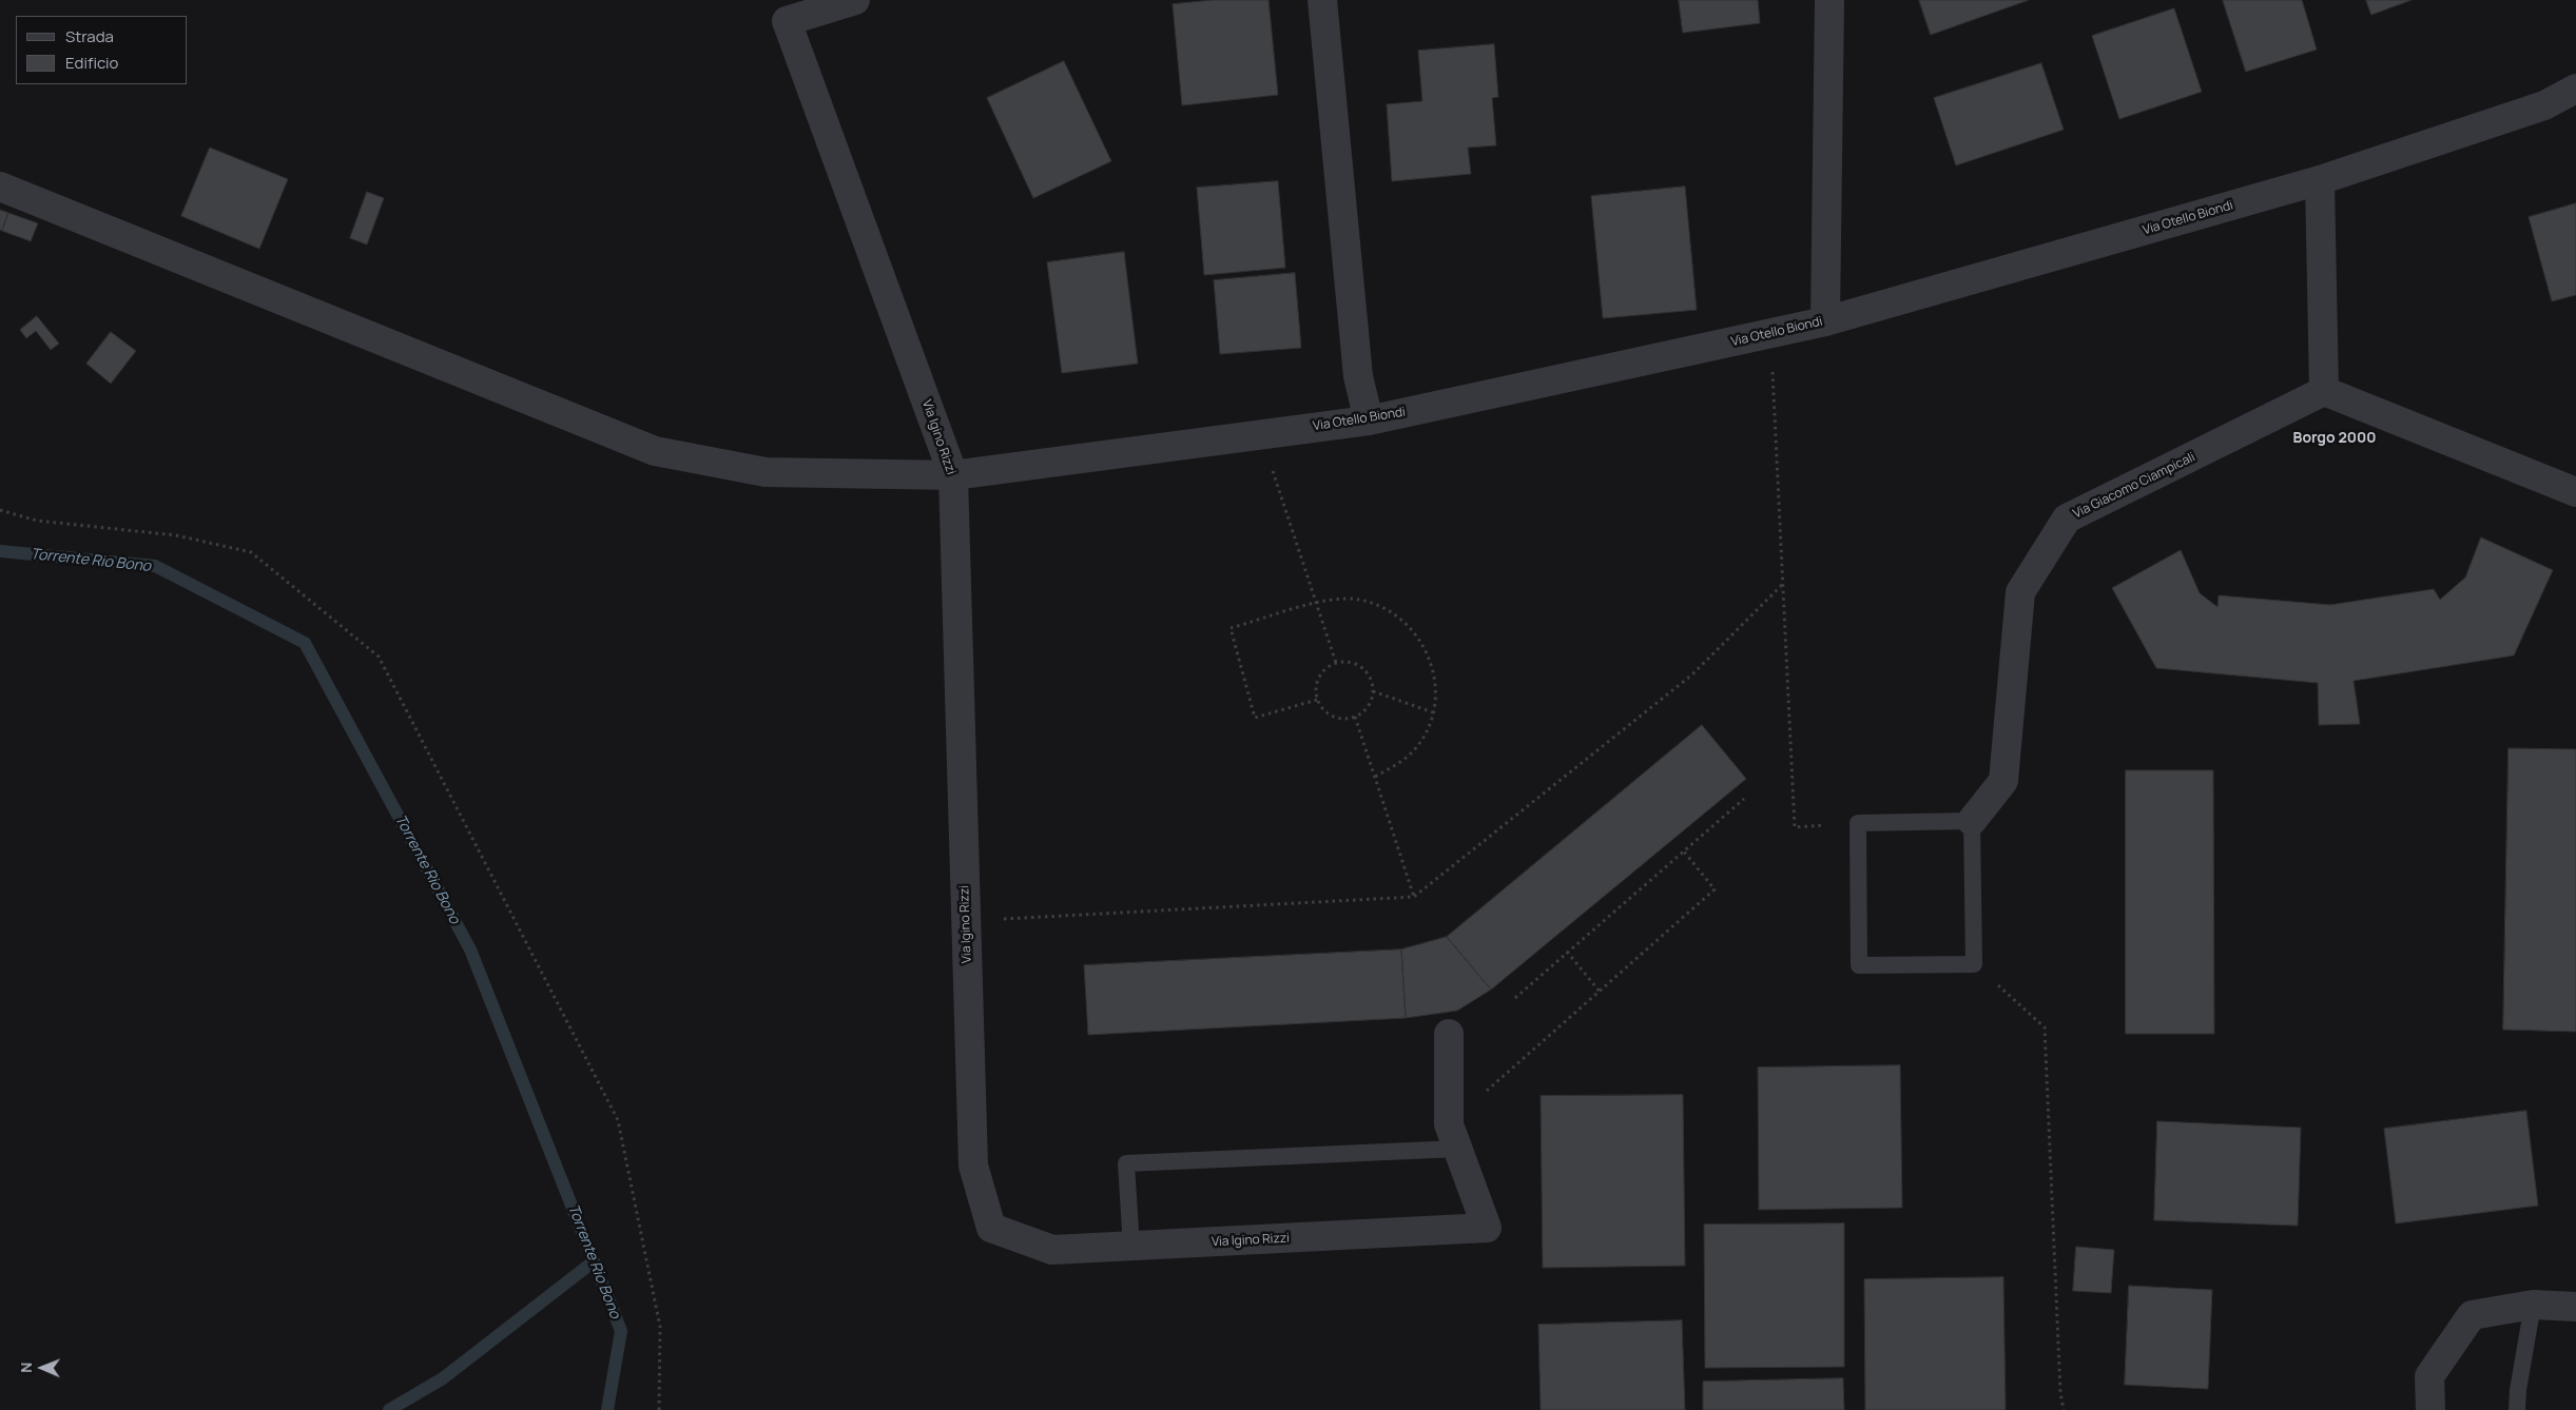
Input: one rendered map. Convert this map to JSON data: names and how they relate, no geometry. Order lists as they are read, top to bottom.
{
  "streets": {
    "street": ["Via Otello Biondi", "Via Igino Rizzi", "Via Giacomo Ciampicali"]
  },
  "crossings": [
    ["Via Otello Biondi", "Via Igino Rizzi"]
  ],
  "districts": ["Borgo 2000"],
  "water": ["Torrente Rio Bono"],
  "legend": ["Strada", "Edificio"],
  "north": "left"
}
